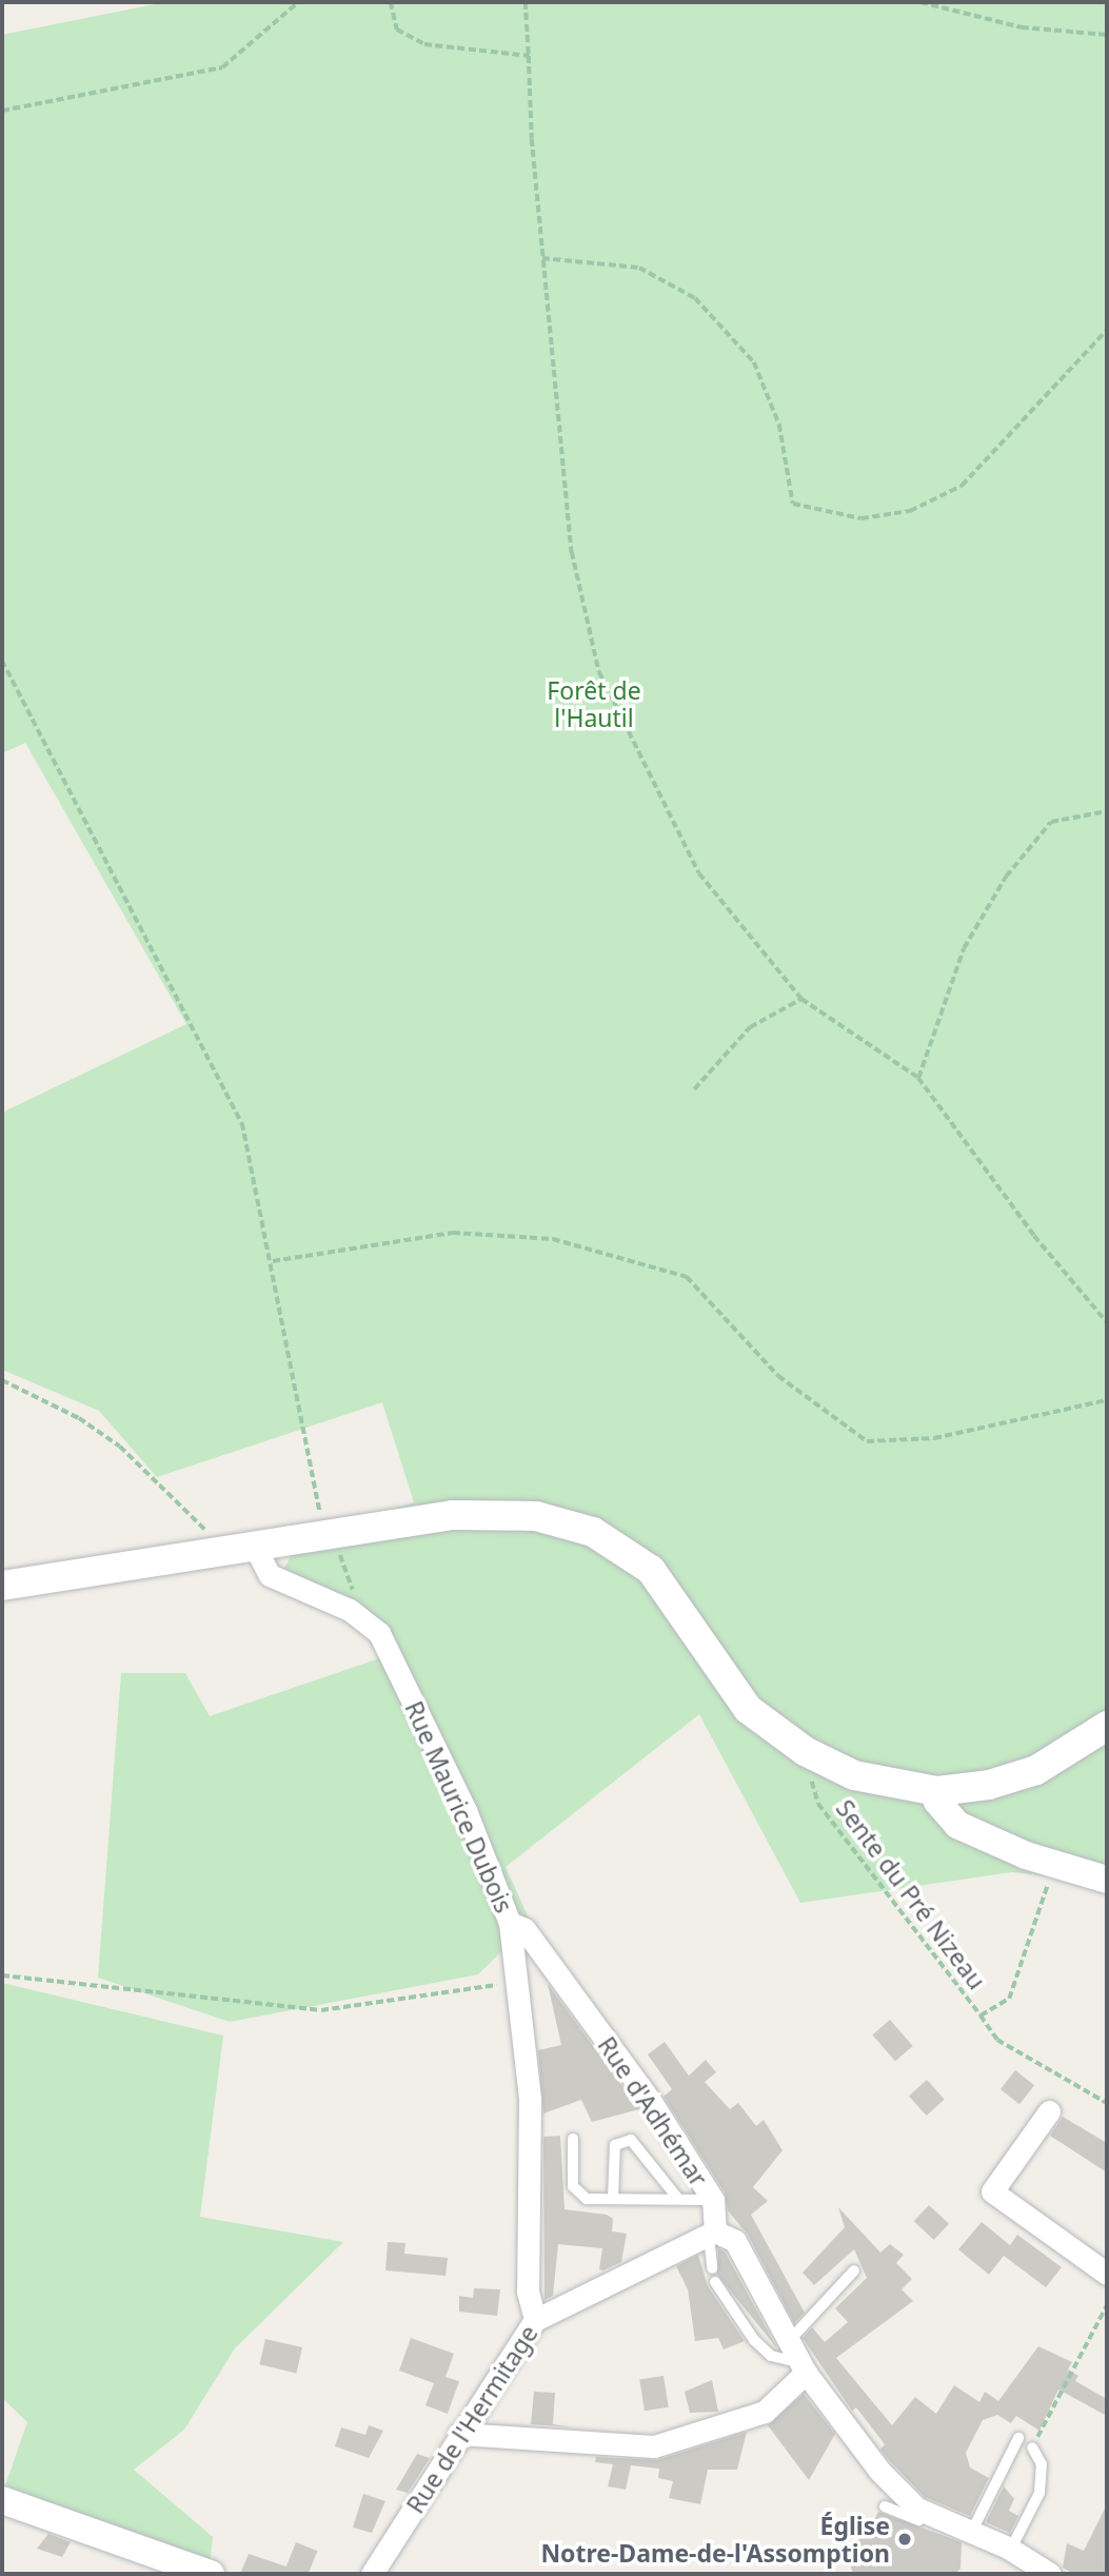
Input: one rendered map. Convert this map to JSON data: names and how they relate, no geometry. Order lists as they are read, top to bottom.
{
  "streets": {
    "street": ["Rue Maurice Dubois", "Rue d'Adhémar", "Rue de l'Hermitage"],
    "path": ["Sente du Pré Nizeau"]
  },
  "crossings": [
    ["Rue Maurice Dubois", "Rue d'Adhémar"],
    ["Rue Maurice Dubois", "Rue de l'Hermitage"],
    ["Rue d'Adhémar", "Rue de l'Hermitage"]
  ],
  "parks": ["Forêt de l'Hautil"],
  "places": ["Église Notre-Dame-de-l'Assomption"]
}
